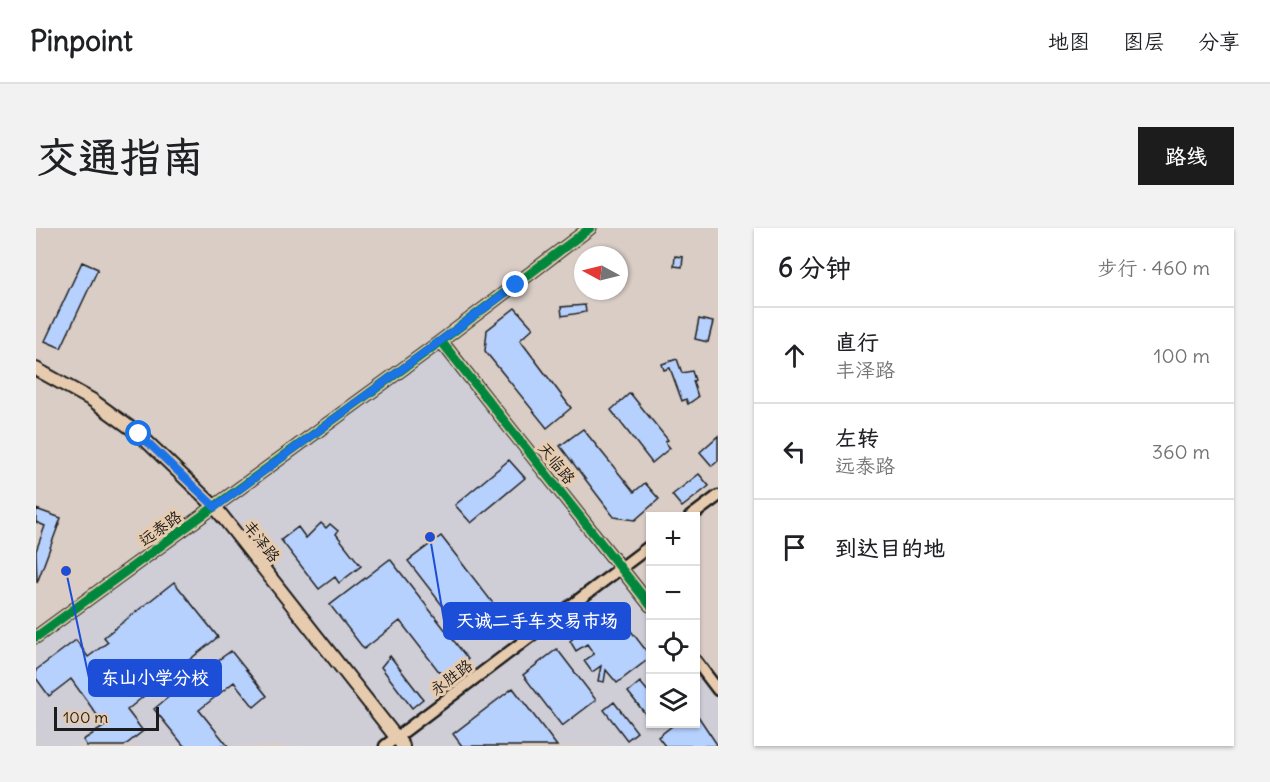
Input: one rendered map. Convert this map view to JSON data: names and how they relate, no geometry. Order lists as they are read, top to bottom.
{
  "streets": {
    "main road": ["丰泽路"],
    "street": ["天临路", "远泰路", "永胜路"]
  },
  "crossings": [
    ["天临路", "远泰路"],
    ["天临路", "永胜路"],
    ["远泰路", "丰泽路"],
    ["丰泽路", "永胜路"]
  ],
  "places": ["天诚二手车交易市场", "东山小学分校"],
  "scale_bar": "100 m",
  "north": "left",
  "page": {
    "header": "Pinpoint",
    "nav": ["地图", "图层", "分享"],
    "buttons": "路线",
    "title": "交通指南",
    "heading": ["6 分钟", "步行 · 460 m"],
    "list": [
      ["直行", "丰泽路", "100 m"],
      ["左转", "远泰路", "360 m"],
      "到达目的地"
    ],
    "map_buttons": ["+", "−"],
    "scale": "100 m"
  }
}
